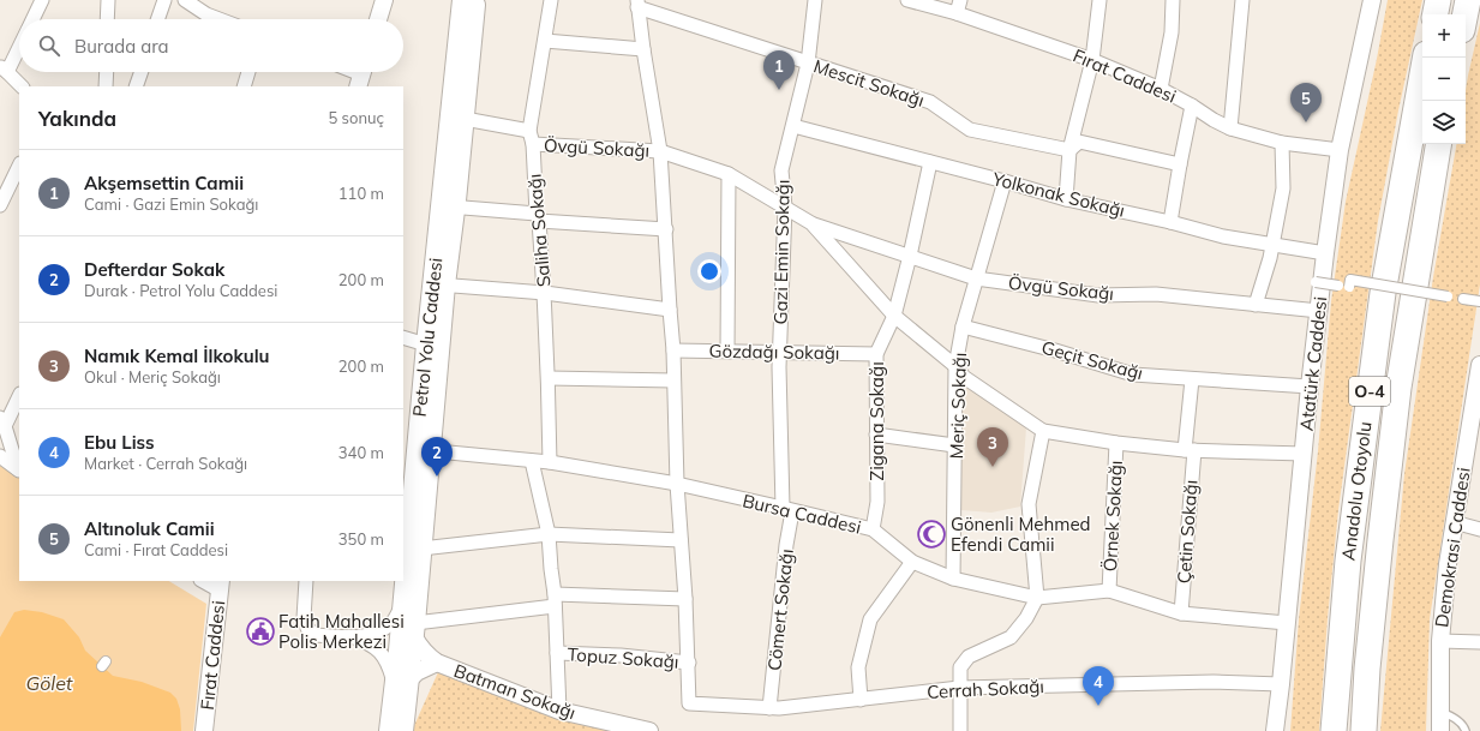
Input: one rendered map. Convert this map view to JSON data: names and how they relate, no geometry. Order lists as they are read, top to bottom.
{
  "streets": {
    "highway": ["O-4", "Anadolu Otoyolu"],
    "main road": ["Petrol Yolu Caddesi"],
    "street": [
      "Fırat Caddesi",
      "Mescit Sokağı",
      "Övgü Sokağı",
      "Yolkonak Sokağı",
      "Saliha Sokağı",
      "Gazi Emin Sokağı",
      "Gözdağı Sokağı",
      "Geçit Sokağı",
      "Atatürk Caddesi",
      "Meriç Sokağı",
      "Zigana Sokağı",
      "Bursa Caddesi",
      "Örnek Sokağı",
      "Çetin Sokağı",
      "Demokrasi Caddesi",
      "Cömert Sokağı",
      "Topuz Sokağı",
      "Cerrah Sokağı",
      "Batman Sokağı"
    ]
  },
  "crossings": [
    ["Fırat Caddesi", "Atatürk Caddesi"],
    ["Mescit Sokağı", "Gazi Emin Sokağı"],
    ["Övgü Sokağı", "Saliha Sokağı"],
    ["Övgü Sokağı", "Gazi Emin Sokağı"],
    ["Övgü Sokağı", "Petrol Yolu Caddesi"],
    ["Övgü Sokağı", "Atatürk Caddesi"],
    ["Övgü Sokağı", "Meriç Sokağı"],
    ["Övgü Sokağı", "Zigana Sokağı"],
    ["Yolkonak Sokağı", "Gazi Emin Sokağı"],
    ["Yolkonak Sokağı", "Atatürk Caddesi"],
    ["Yolkonak Sokağı", "Meriç Sokağı"],
    ["Yolkonak Sokağı", "Zigana Sokağı"],
    ["Saliha Sokağı", "Bursa Caddesi"],
    ["Gazi Emin Sokağı", "Gözdağı Sokağı"],
    ["Gazi Emin Sokağı", "Bursa Caddesi"],
    ["Gazi Emin Sokağı", "Cömert Sokağı"],
    ["Petrol Yolu Caddesi", "Bursa Caddesi"],
    ["Gözdağı Sokağı", "Zigana Sokağı"],
    ["Geçit Sokağı", "Atatürk Caddesi"],
    ["Geçit Sokağı", "Meriç Sokağı"],
    ["Geçit Sokağı", "Çetin Sokağı"],
    ["Atatürk Caddesi", "Bursa Caddesi"],
    ["Atatürk Caddesi", "Cerrah Sokağı"],
    ["Meriç Sokağı", "Bursa Caddesi"],
    ["Zigana Sokağı", "Bursa Caddesi"],
    ["Bursa Caddesi", "Örnek Sokağı"],
    ["Bursa Caddesi", "Çetin Sokağı"],
    ["Bursa Caddesi", "Cömert Sokağı"],
    ["Cömert Sokağı", "Cerrah Sokağı"],
    ["Topuz Sokağı", "Cerrah Sokağı"]
  ],
  "water": ["Gölet"],
  "places": {
    "mosque": ["Gönenli Mehmed Efendi Camii"],
    "public building": ["Fatih Mahallesi Polis Merkezi"]
  },
  "page": {
    "map_buttons": ["+", "−"],
    "search": "Burada ara",
    "pins": [
      "1",
      "5",
      "3",
      "2",
      "4"
    ],
    "heading": ["Yakında", "5 sonuç"],
    "list": [
      {
        "mark": "1",
        "name": "Akşemsettin Camii",
        "note": "Cami · Gazi Emin Sokağı",
        "value": "110 m"
      },
      {
        "mark": "2",
        "name": "Defterdar Sokak",
        "note": "Durak · Petrol Yolu Caddesi",
        "value": "200 m"
      },
      {
        "mark": "3",
        "name": "Namık Kemal İlkokulu",
        "note": "Okul · Meriç Sokağı",
        "value": "200 m"
      },
      {
        "mark": "4",
        "name": "Ebu Liss",
        "note": "Market · Cerrah Sokağı",
        "value": "340 m"
      },
      {
        "mark": "5",
        "name": "Altınoluk Camii",
        "note": "Cami · Fırat Caddesi",
        "value": "350 m"
      }
    ]
  }
}
